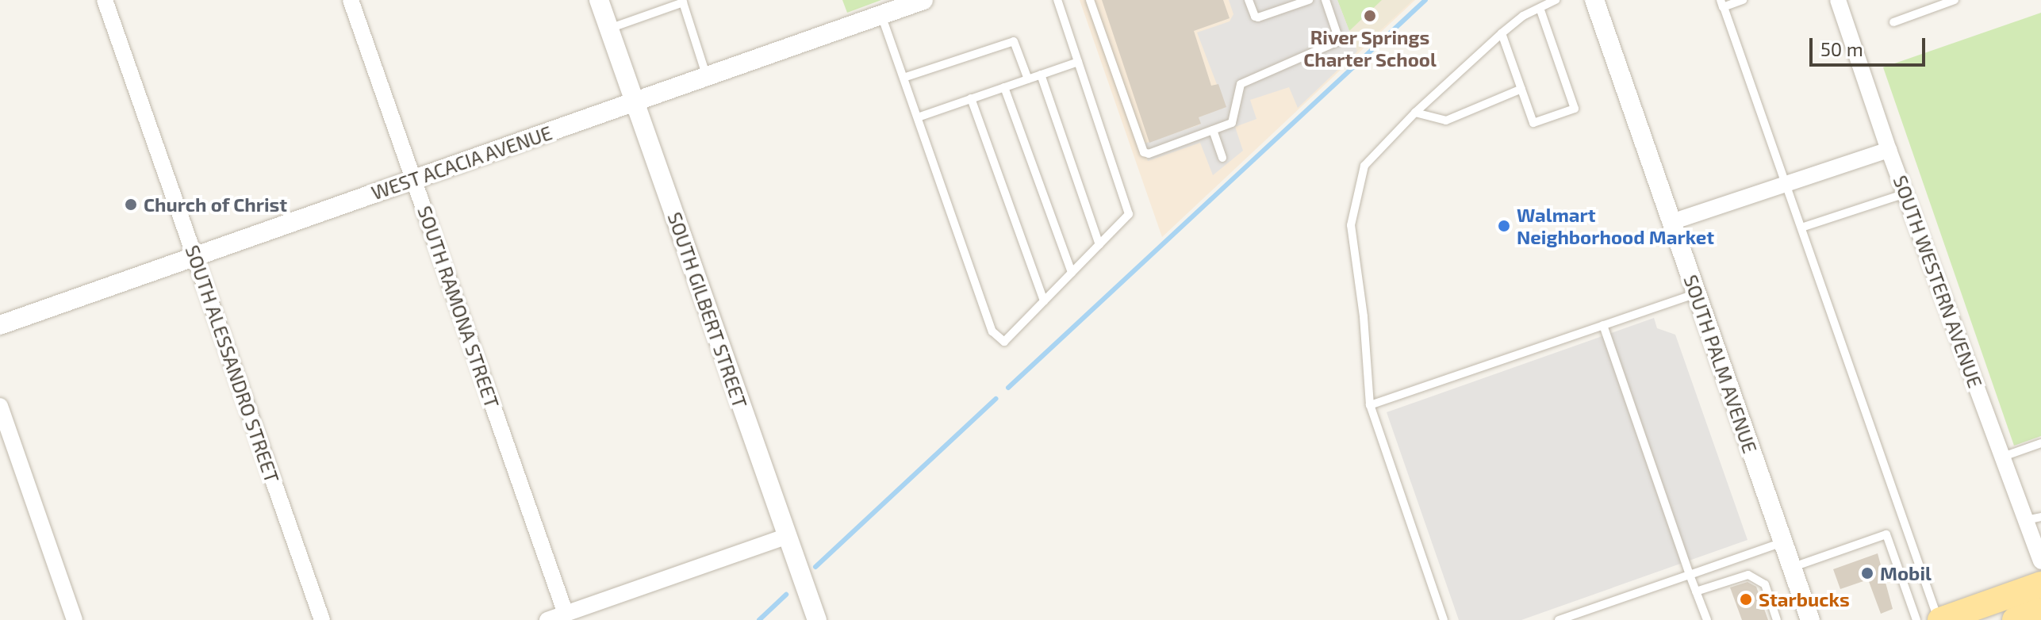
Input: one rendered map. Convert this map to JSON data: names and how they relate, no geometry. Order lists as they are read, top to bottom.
{
  "streets": {
    "street": [
      "WEST ACACIA AVENUE",
      "SOUTH WESTERN AVENUE",
      "SOUTH RAMONA STREET",
      "SOUTH GILBERT STREET",
      "SOUTH ALESSANDRO STREET",
      "SOUTH PALM AVENUE"
    ]
  },
  "crossings": [
    ["WEST ACACIA AVENUE", "SOUTH RAMONA STREET"],
    ["WEST ACACIA AVENUE", "SOUTH GILBERT STREET"],
    ["WEST ACACIA AVENUE", "SOUTH ALESSANDRO STREET"]
  ],
  "places": [
    "River Springs Charter School",
    "Church of Christ",
    "Walmart Neighborhood Market",
    "Mobil",
    "Starbucks"
  ],
  "scale_bar": "50 m"
}
